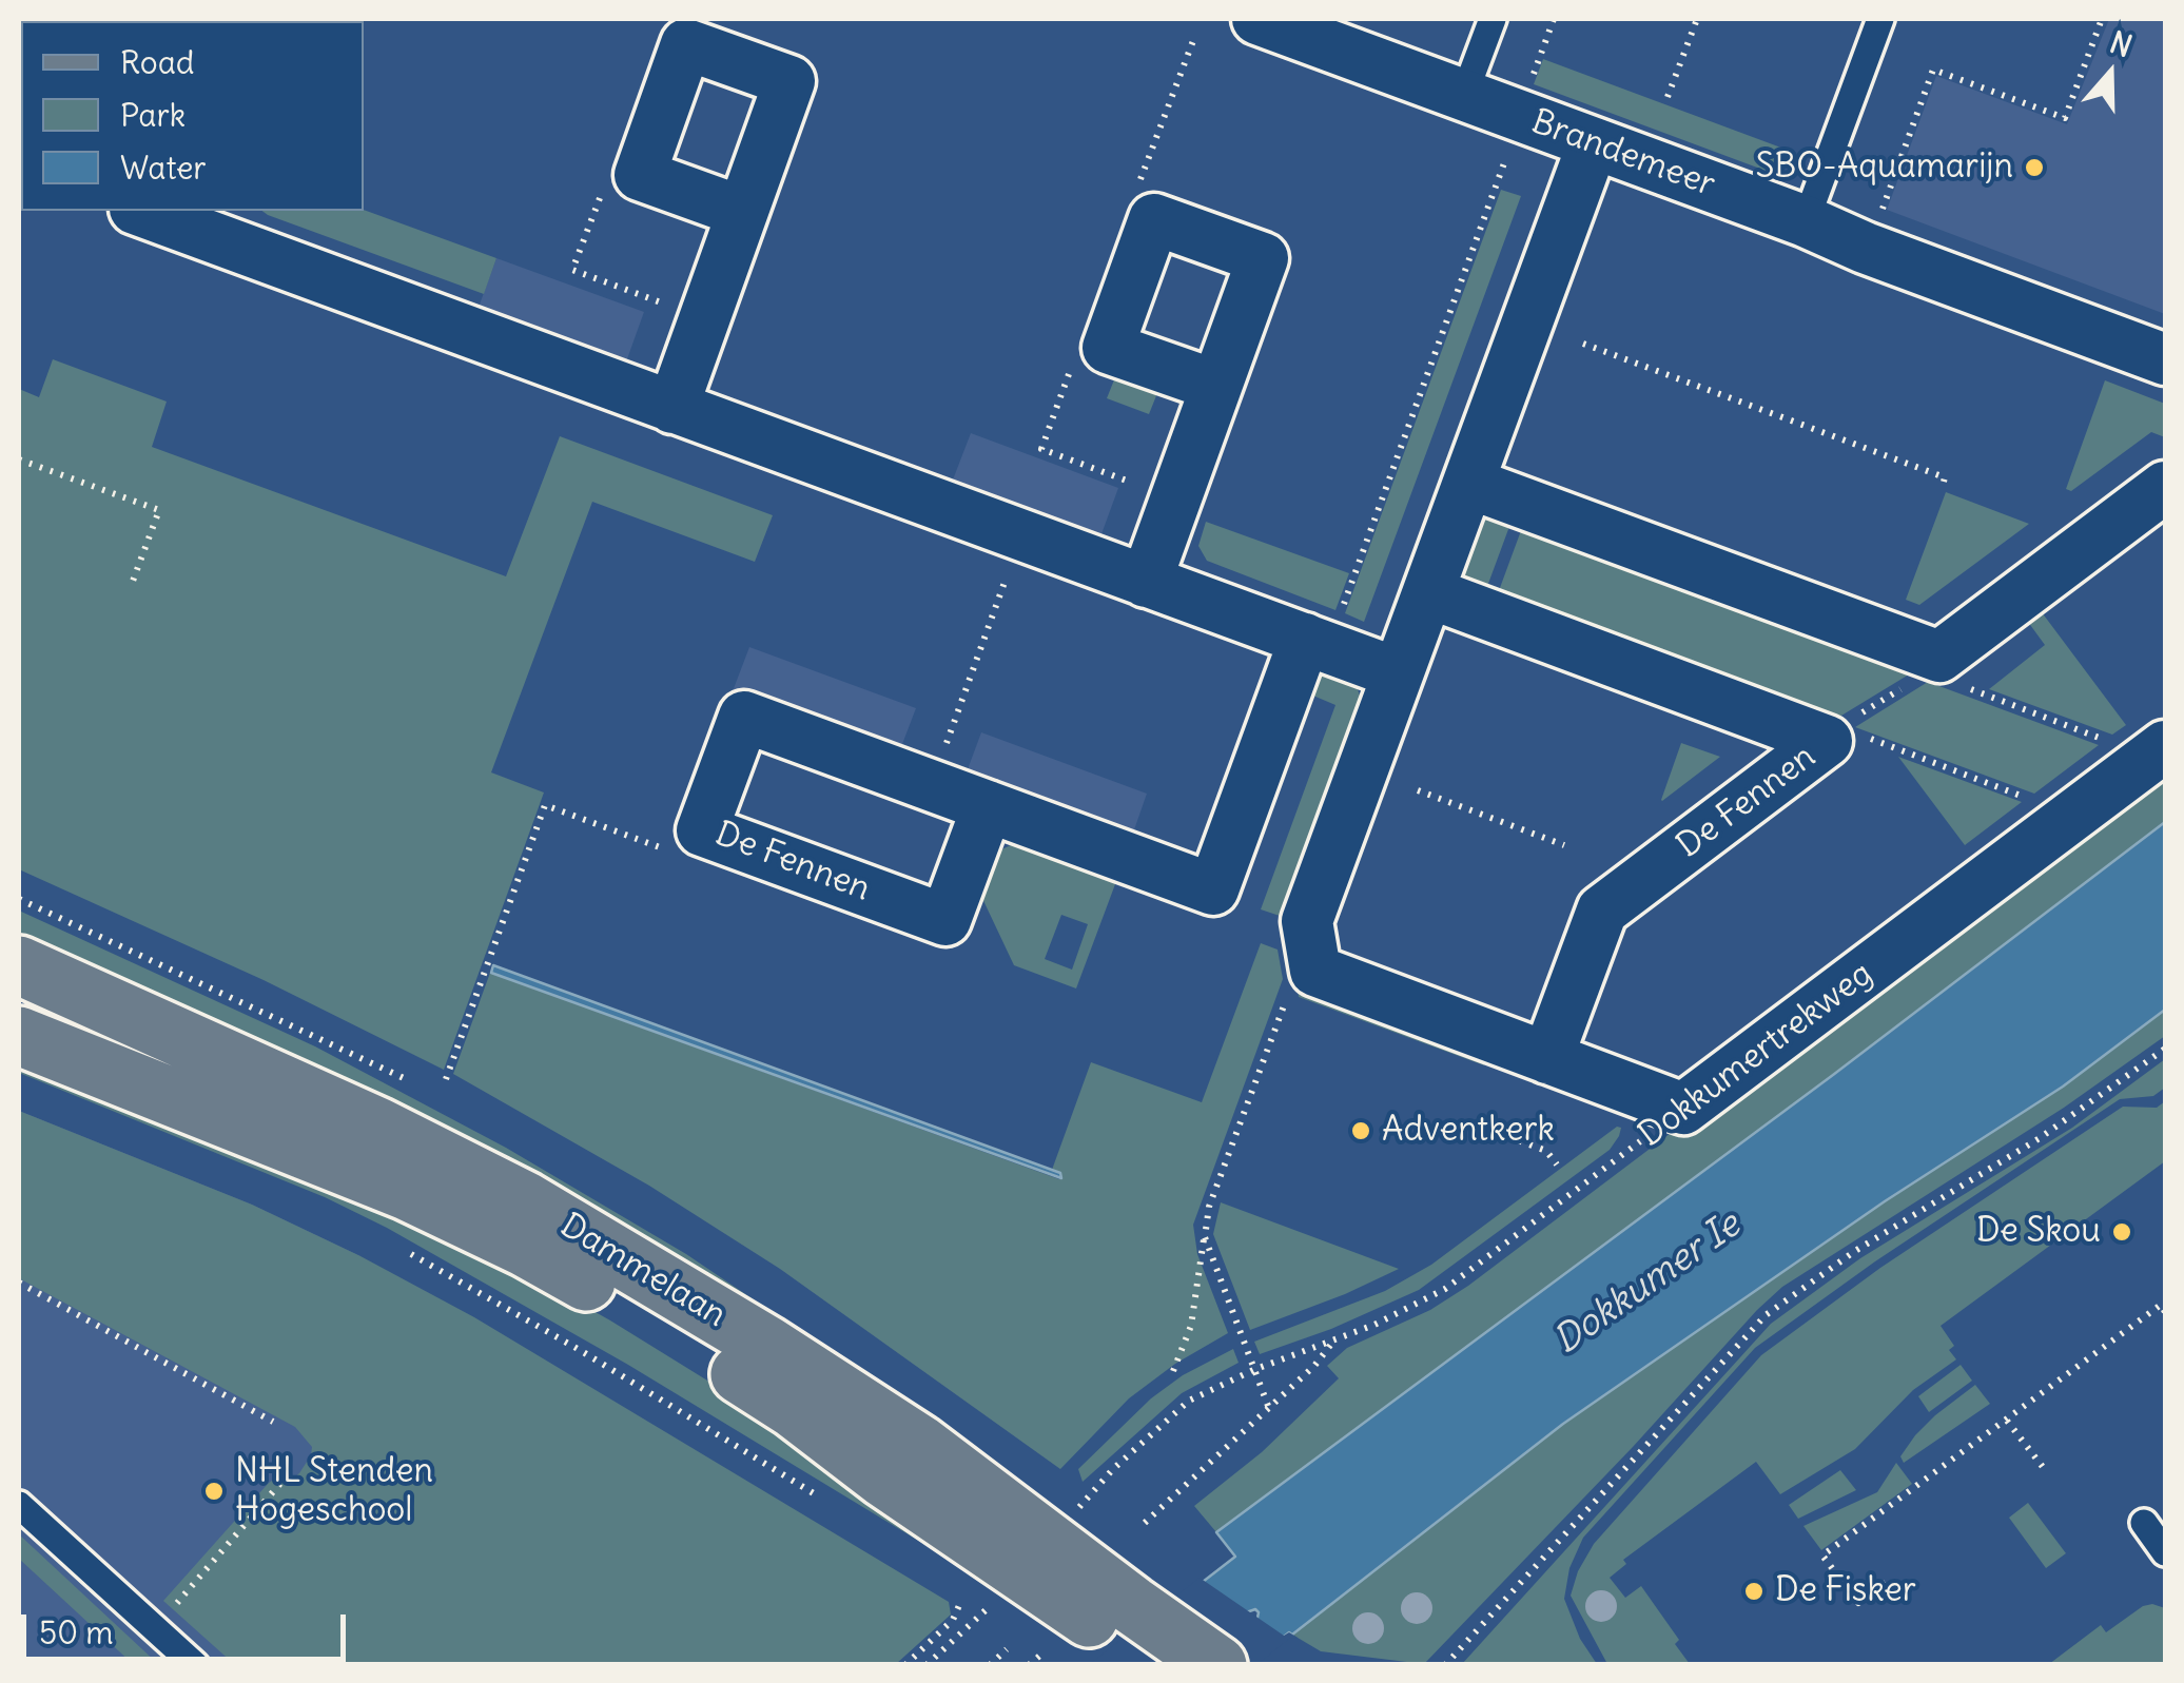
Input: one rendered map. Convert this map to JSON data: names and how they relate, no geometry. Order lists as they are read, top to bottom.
{
  "streets": {
    "main road": ["Dammelaan"],
    "street": ["Brandemeer", "De Fennen", "Dokkumertrekweg"]
  },
  "water": ["Dokkumer Ie"],
  "places": [
    "SBO-Aquamarijn",
    "Adventkerk",
    "De Skou",
    "NHL Stenden Hogeschool",
    "De Fisker"
  ],
  "legend": ["Road", "Park", "Water"],
  "scale_bar": "50 m",
  "north": "top"
}
